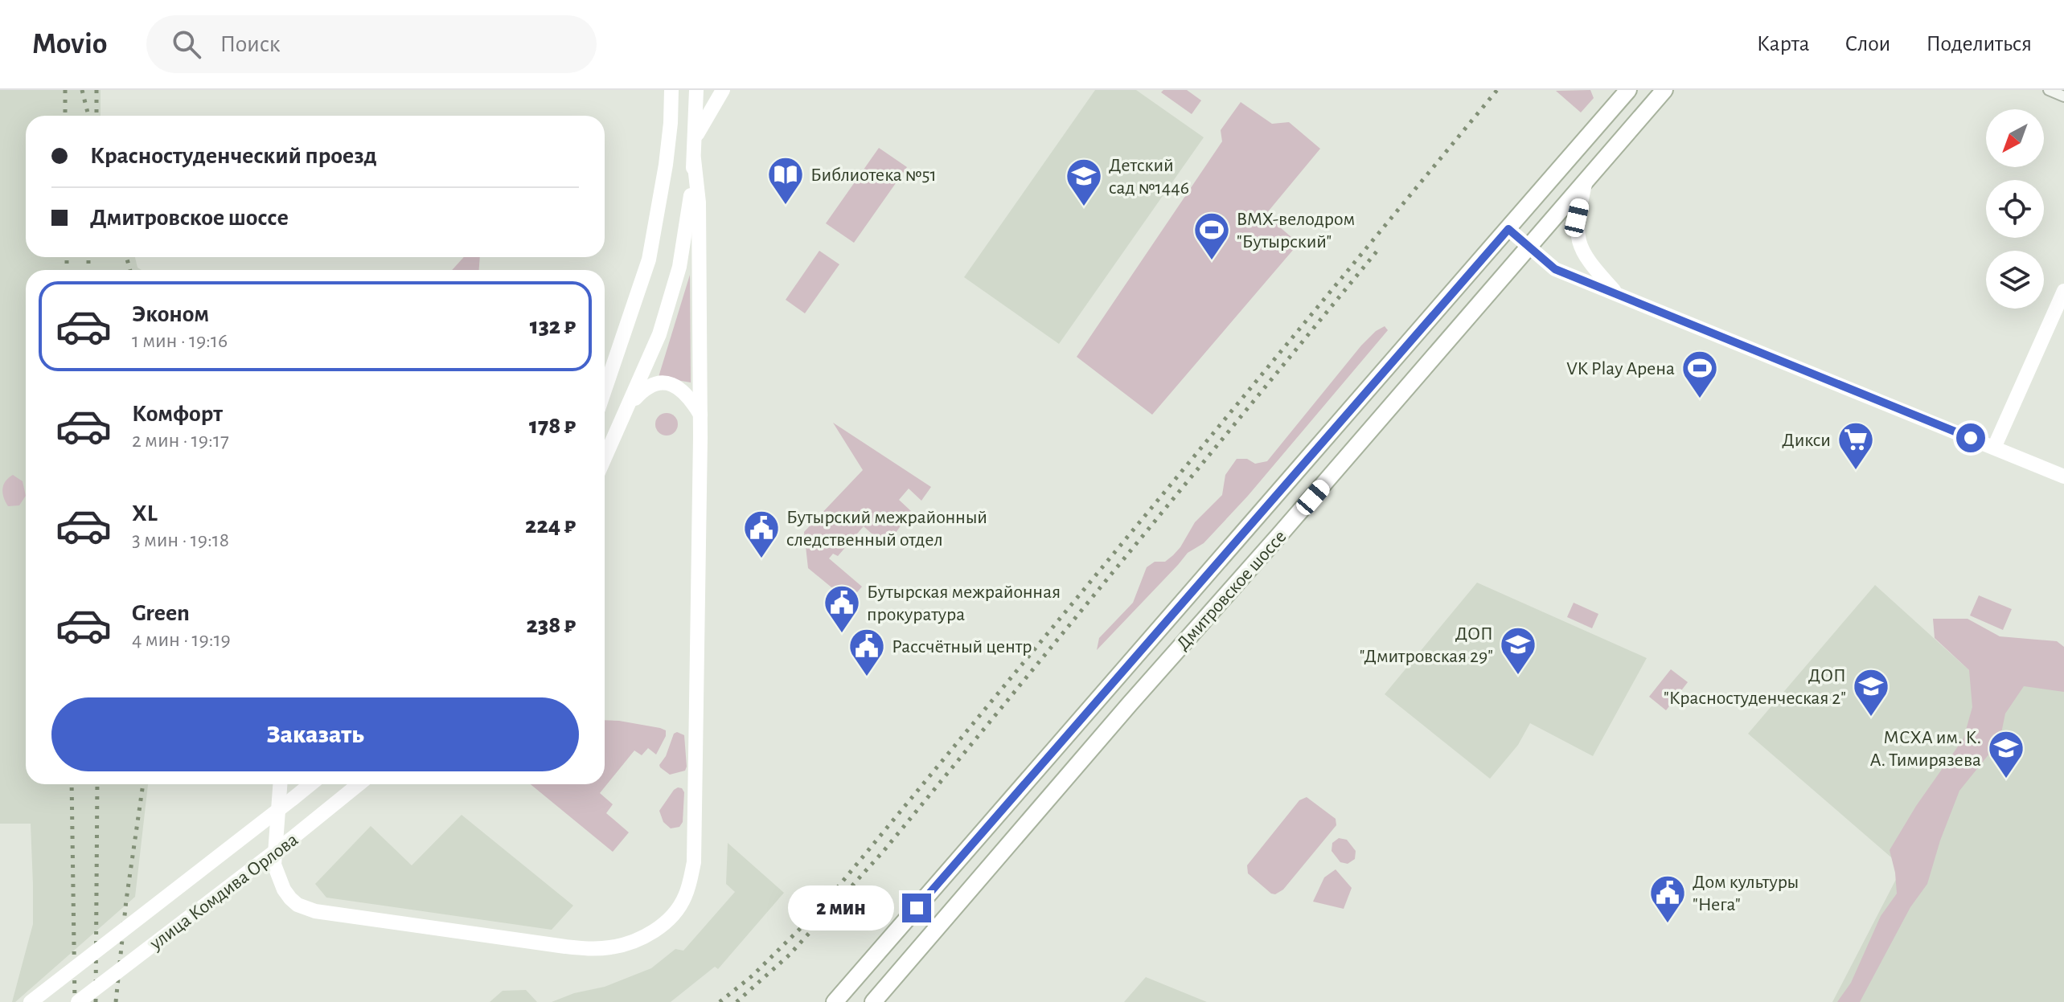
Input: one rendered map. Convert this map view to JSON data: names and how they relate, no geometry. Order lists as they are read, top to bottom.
{
  "streets": {
    "main road": ["Дмитровское шоссе"],
    "street": ["улица Комдива Орлова"]
  },
  "places": {
    "library": ["Библиотека №51"],
    "school or university": [
      "Детский сад №1446",
      "ДОП \"Дмитровская 29\"",
      "ДОП \"Красностуденческая 2\"",
      "МСХА им. К. А. Тимирязева"
    ],
    "sports": ["BMX-велодром \"Бутырский\"", "VK Play Арена"],
    "supermarket": ["Дикси"],
    "public building": [
      "Бутырский межрайонный следственный отдел",
      "Бутырская межрайонная прокуратура",
      "Рассчётный центр",
      "Дом культуры \"Нега\""
    ]
  },
  "north": "bottom left",
  "page": {
    "header": "Movio",
    "search": "Поиск",
    "nav": ["Карта", "Слои", "Поделиться"],
    "banner": ["Красностуденческий проезд", "Дмитровское шоссе"],
    "list": [
      {
        "name": "Эконом",
        "note": "1 мин · 19:16",
        "value": "132 ₽"
      },
      {
        "name": "Комфорт",
        "note": "2 мин · 19:17",
        "value": "178 ₽"
      },
      {
        "name": "XL",
        "note": "3 мин · 19:18",
        "value": "224 ₽"
      },
      {
        "name": "Green",
        "note": "4 мин · 19:19",
        "value": "238 ₽"
      }
    ],
    "buttons": "Заказать",
    "bubble": "2 мин"
  }
}
